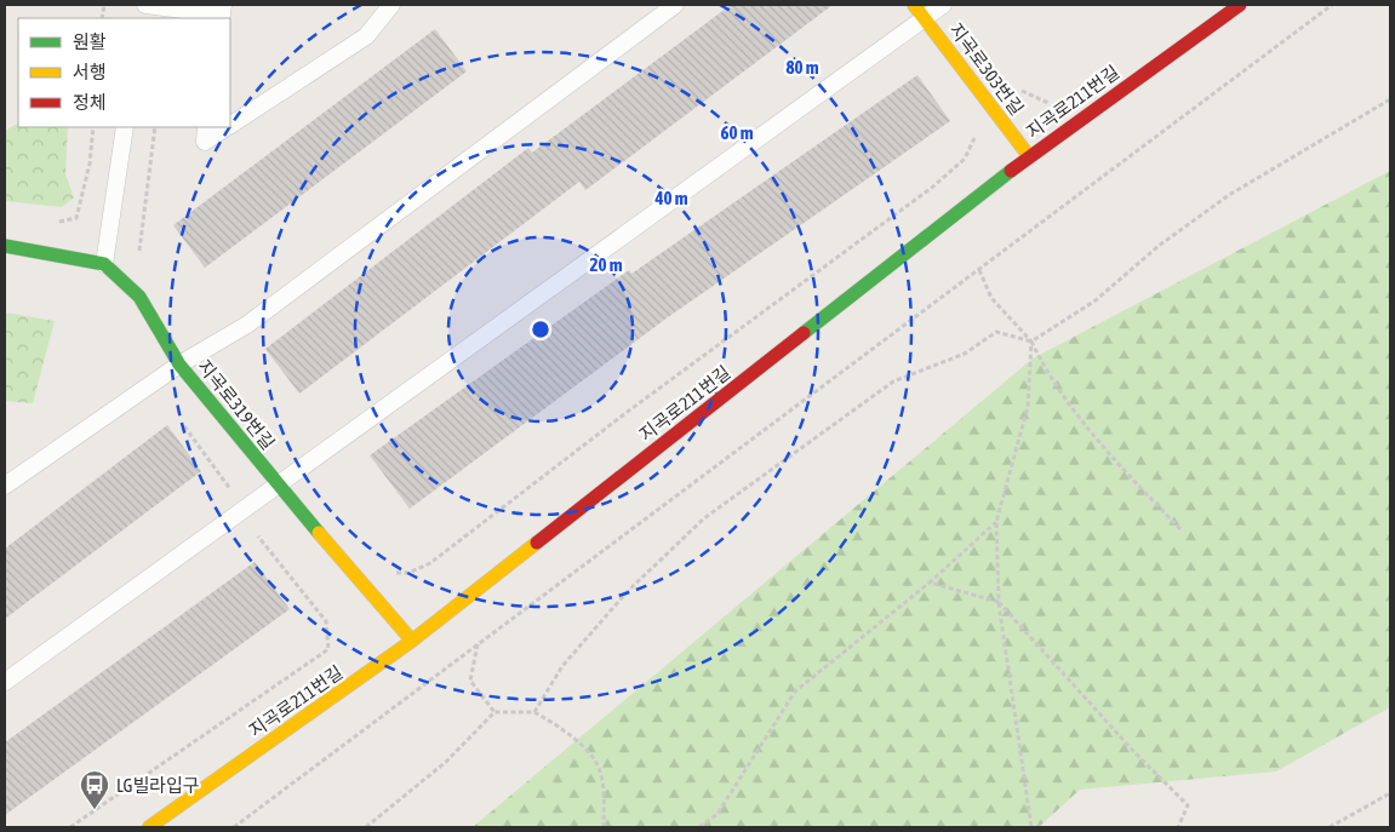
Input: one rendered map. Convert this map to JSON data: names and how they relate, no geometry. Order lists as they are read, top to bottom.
{
  "streets": {
    "main road": ["지곡로303번길", "지곡로211번길", "지곡로319번길"]
  },
  "crossings": [
    ["지곡로303번길", "지곡로211번길"],
    ["지곡로211번길", "지곡로319번길"]
  ],
  "places": {
    "bus stop": ["LG빌라입구"]
  },
  "legend": ["원활", "서행", "정체"],
  "rings": [
    "80 m",
    "60 m",
    "40 m",
    "20 m"
  ]
}
